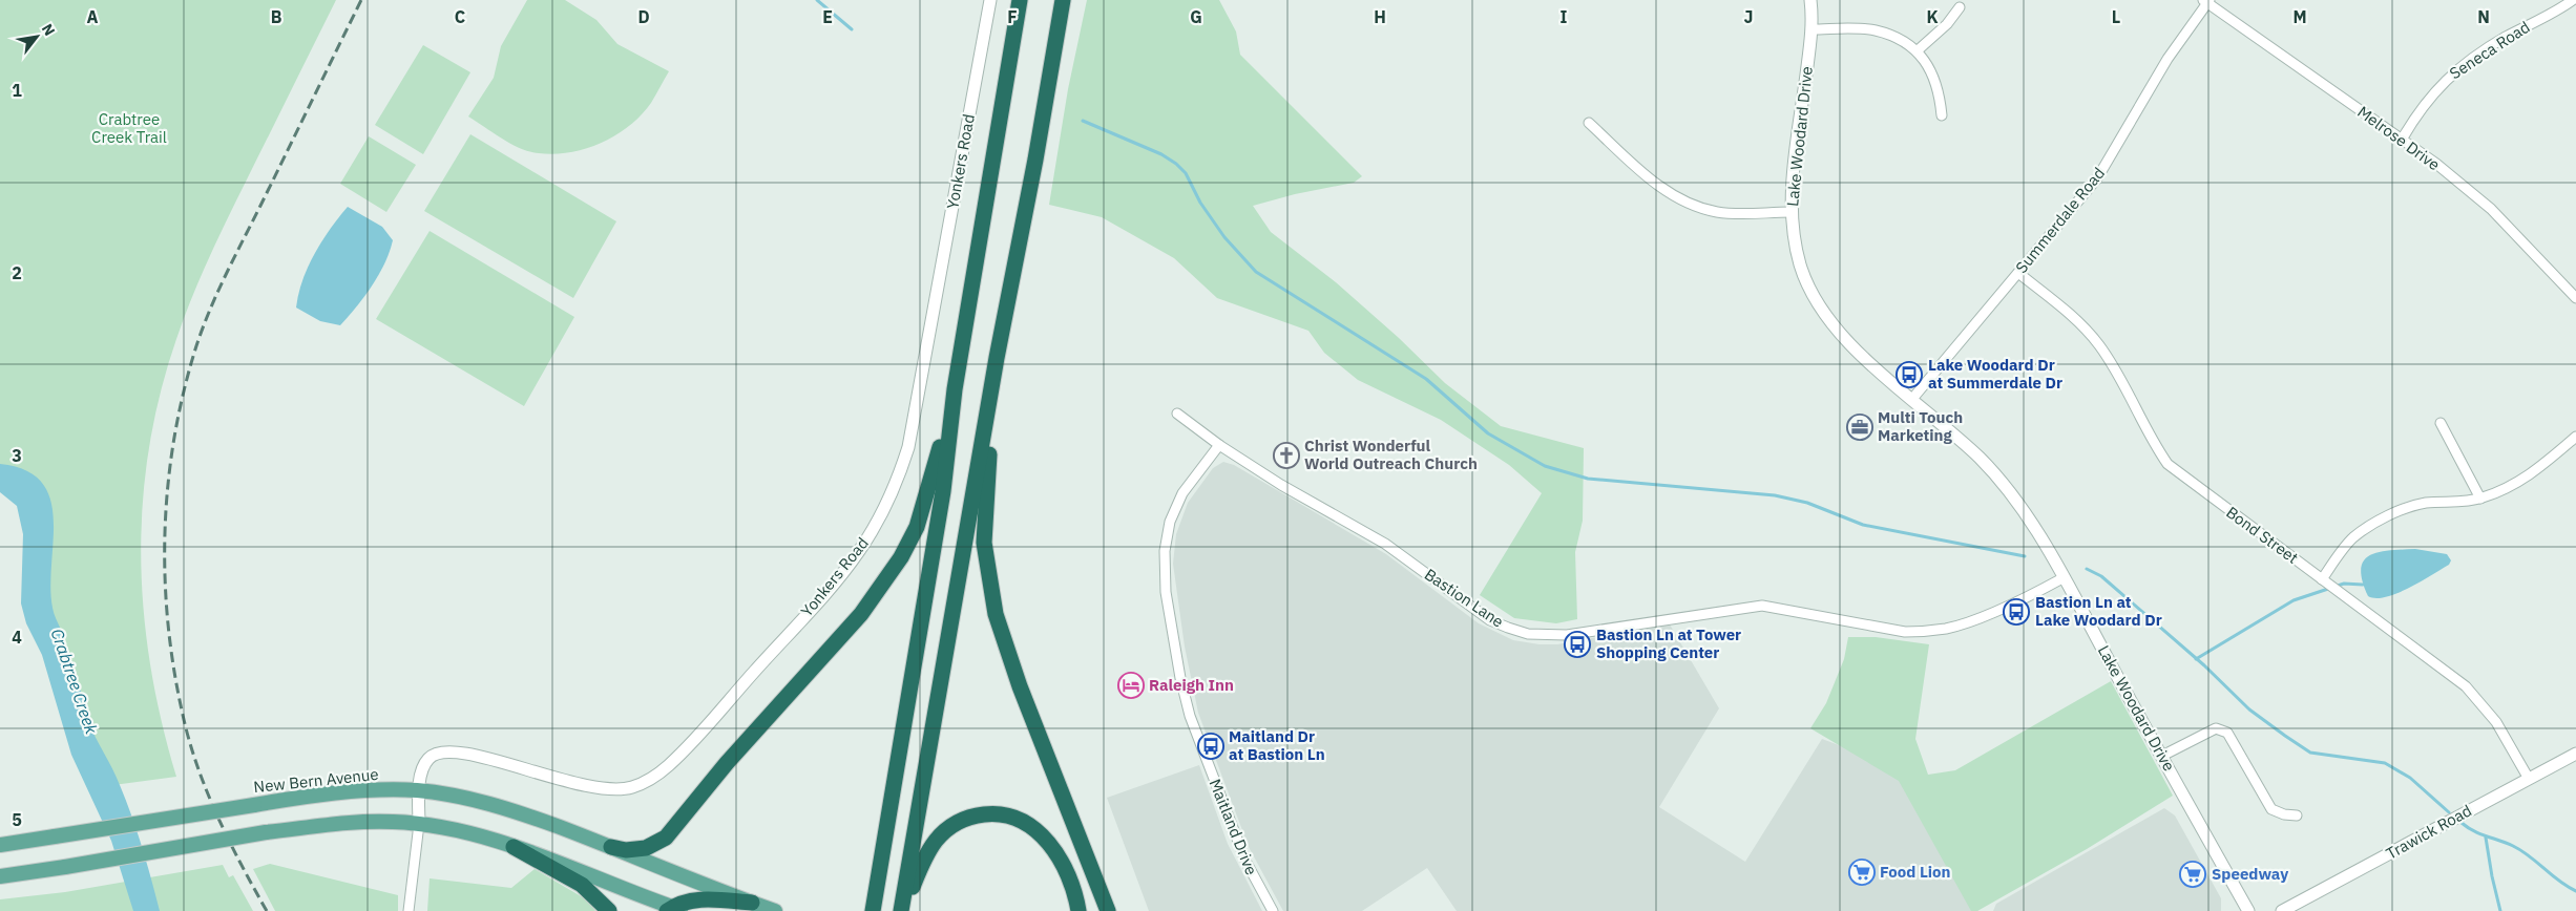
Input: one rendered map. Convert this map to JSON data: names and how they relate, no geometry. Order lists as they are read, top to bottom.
{
  "streets": {
    "main road": ["New Bern Avenue"],
    "street": [
      "Seneca Road",
      "Lake Woodard Drive",
      "Melrose Drive",
      "Yonkers Road",
      "Summerdale Road",
      "Bond Street",
      "Bastion Lane",
      "Maitland Drive",
      "Trawick Road"
    ]
  },
  "crossings": [
    ["Seneca Road", "Melrose Drive"],
    ["Lake Woodard Drive", "Summerdale Road"],
    ["Lake Woodard Drive", "Bastion Lane"],
    ["Melrose Drive", "Summerdale Road"],
    ["Yonkers Road", "New Bern Avenue"],
    ["Summerdale Road", "Bond Street"],
    ["Bond Street", "Trawick Road"],
    ["Bastion Lane", "Maitland Drive"]
  ],
  "water": ["Crabtree Creek"],
  "parks": ["Crabtree Creek Trail"],
  "places": {
    "bus stop": [
      "Lake Woodard Dr at Summerdale Dr",
      "Bastion Ln at Lake Woodard Dr",
      "Bastion Ln at Tower Shopping Center",
      "Maitland Dr at Bastion Ln"
    ],
    "office": ["Multi Touch Marketing"],
    "church": ["Christ Wonderful World Outreach Church"],
    "hotel": ["Raleigh Inn"],
    "supermarket": ["Food Lion", "Speedway"]
  },
  "north": "top right",
  "grid": {
    "columns": [
      "A",
      "B",
      "C",
      "D",
      "E",
      "F",
      "G",
      "H",
      "I",
      "J",
      "K",
      "L",
      "M",
      "N"
    ],
    "rows": [
      "1",
      "2",
      "3",
      "4",
      "5"
    ]
  }
}
